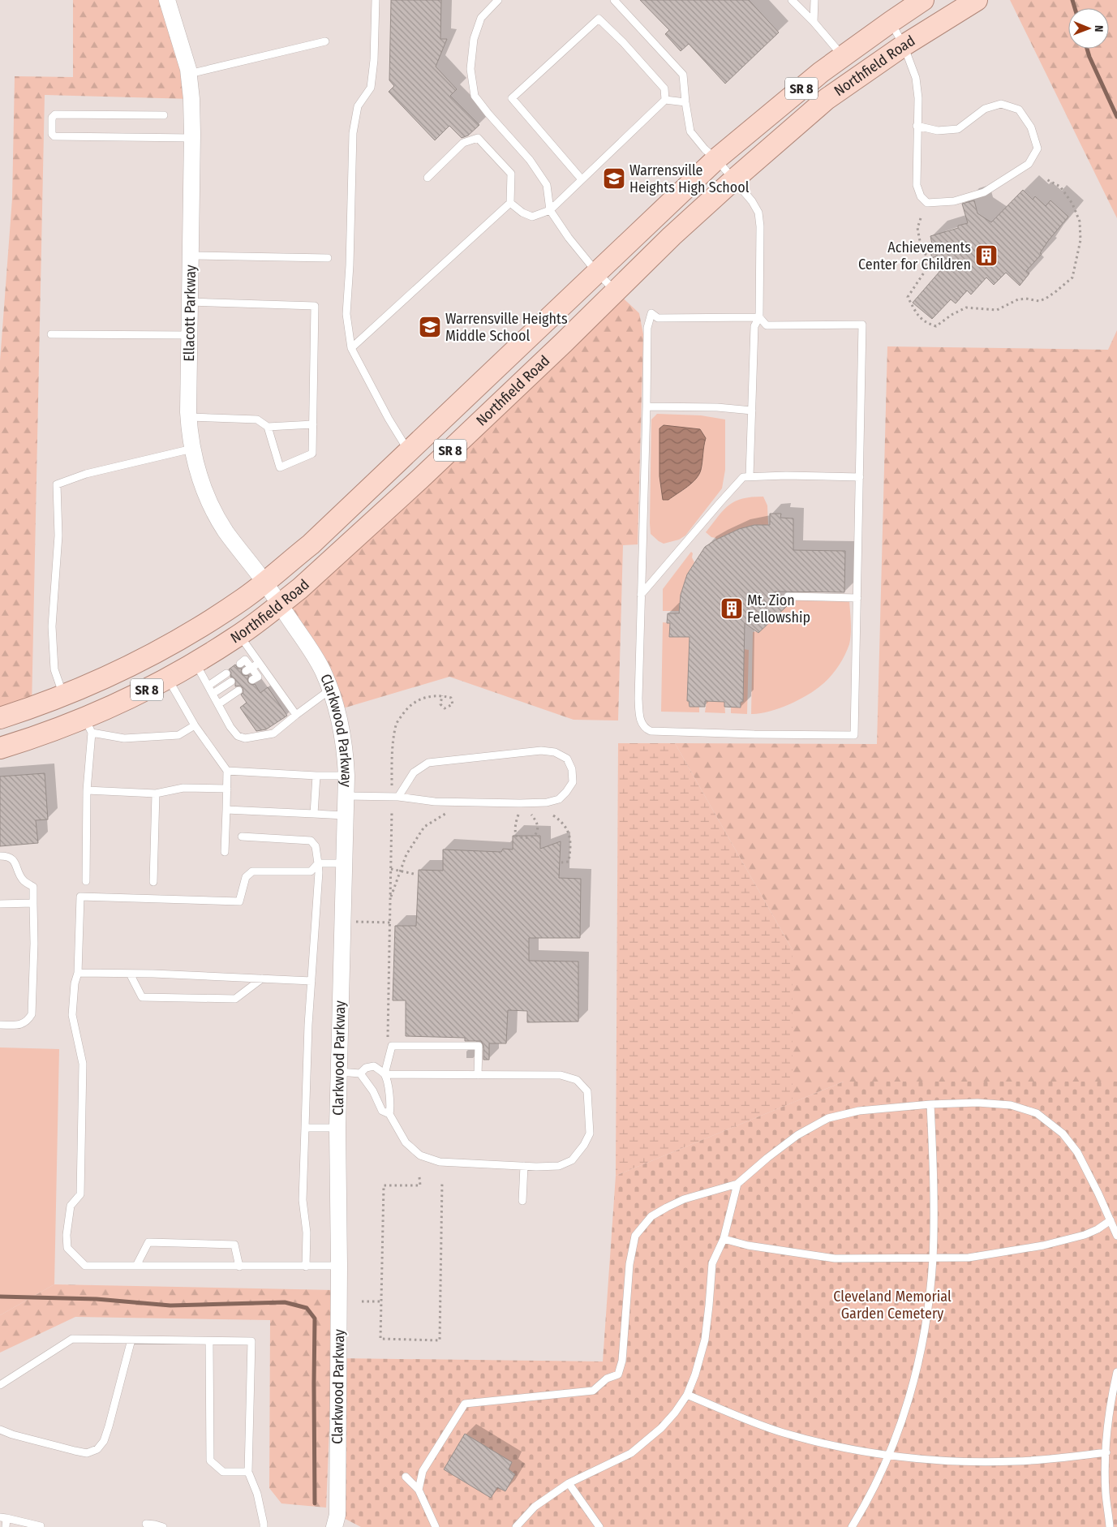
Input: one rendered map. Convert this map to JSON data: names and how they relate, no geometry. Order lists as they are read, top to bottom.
{
  "streets": {
    "main road": ["Northfield Road", "SR 8"],
    "street": ["Ellacott Parkway", "Clarkwood Parkway"]
  },
  "crossings": [
    ["Northfield Road", "Ellacott Parkway"],
    ["Northfield Road", "Clarkwood Parkway"],
    ["Ellacott Parkway", "Clarkwood Parkway"]
  ],
  "parks": ["Cleveland Memorial Garden Cemetery"],
  "places": {
    "school or university": ["Warrensville Heights High School", "Warrensville Heights Middle School"],
    "building": ["Achievements Center for Children", "Mt. Zion Fellowship"]
  },
  "north": "right"
}
